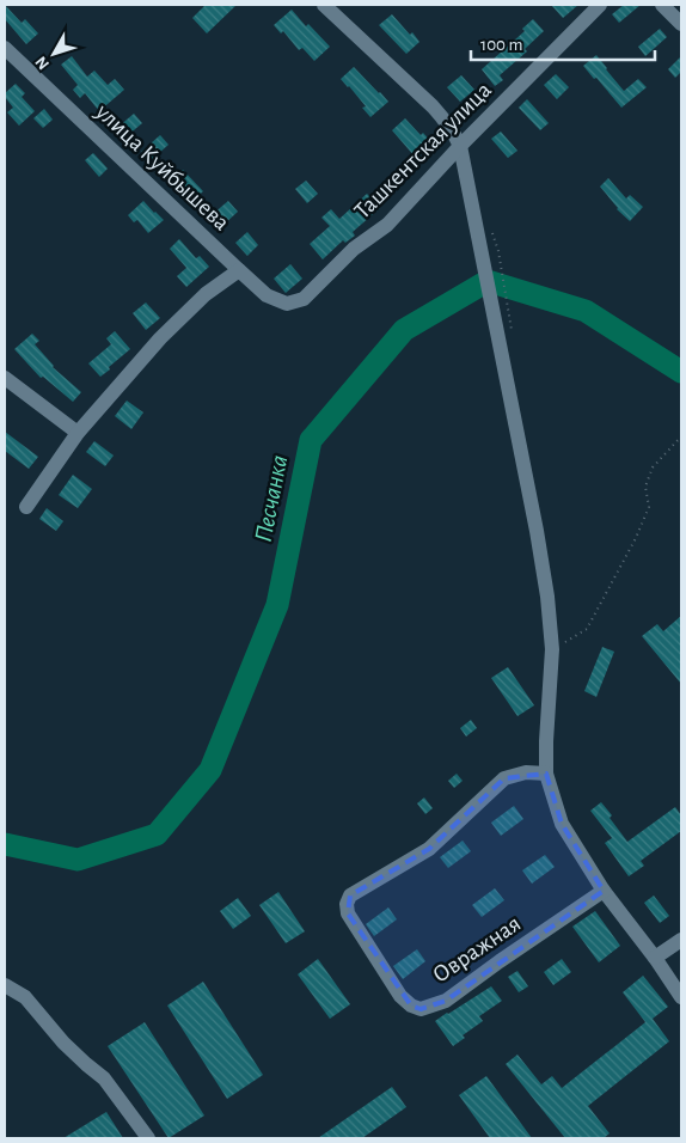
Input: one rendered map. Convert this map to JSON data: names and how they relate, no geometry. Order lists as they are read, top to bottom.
{
  "streets": {
    "street": ["Ташкентская улица", "улица Куйбышева", "Овражная"]
  },
  "crossings": [
    ["Ташкентская улица", "улица Куйбышева"]
  ],
  "water": ["Песчанка"],
  "scale_bar": "100 m",
  "north": "bottom left"
}
